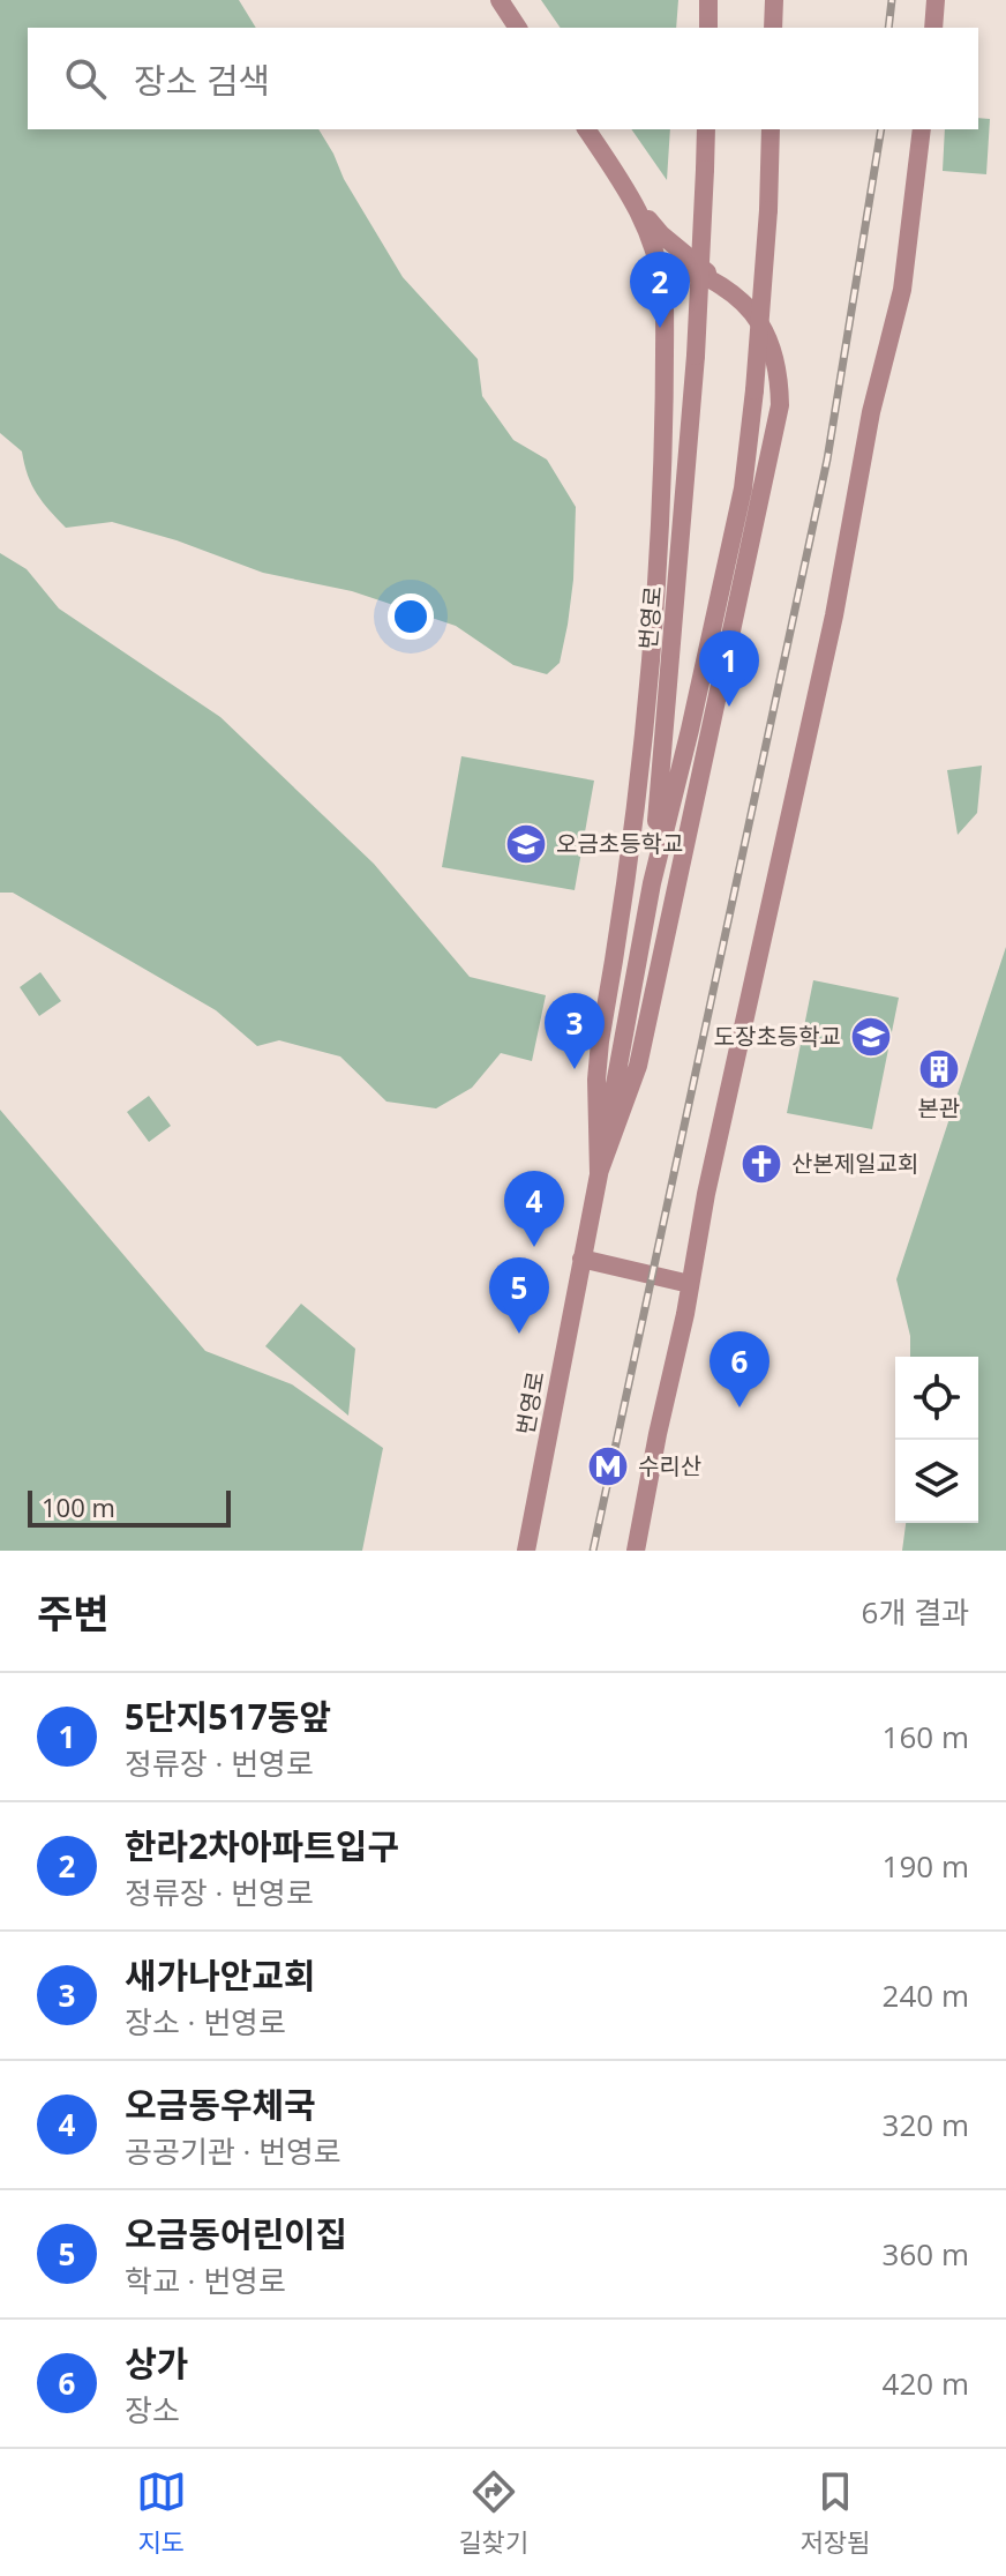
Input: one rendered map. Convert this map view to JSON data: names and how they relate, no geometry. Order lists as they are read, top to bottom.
{
  "streets": {
    "street": ["번영로"]
  },
  "places": {
    "school or university": ["오금초등학교", "도장초등학교"],
    "building": ["본관"],
    "church": ["산본제일교회"],
    "metro station": ["수리산"]
  },
  "scale_bar": "100 m",
  "page": {
    "search": "장소 검색",
    "pins": [
      "2",
      "1",
      "3",
      "4",
      "5",
      "6"
    ],
    "scale": "100 m",
    "heading": ["주변", "6개 결과"],
    "list": [
      {
        "mark": "1",
        "name": "5단지517동앞",
        "note": "정류장 · 번영로",
        "value": "160 m"
      },
      {
        "mark": "2",
        "name": "한라2차아파트입구",
        "note": "정류장 · 번영로",
        "value": "190 m"
      },
      {
        "mark": "3",
        "name": "새가나안교회",
        "note": "장소 · 번영로",
        "value": "240 m"
      },
      {
        "mark": "4",
        "name": "오금동우체국",
        "note": "공공기관 · 번영로",
        "value": "320 m"
      },
      {
        "mark": "5",
        "name": "오금동어린이집",
        "note": "학교 · 번영로",
        "value": "360 m"
      },
      {
        "mark": "6",
        "name": "상가",
        "note": "장소",
        "value": "420 m"
      }
    ],
    "nav": ["지도", "길찾기", "저장됨"]
  }
}
